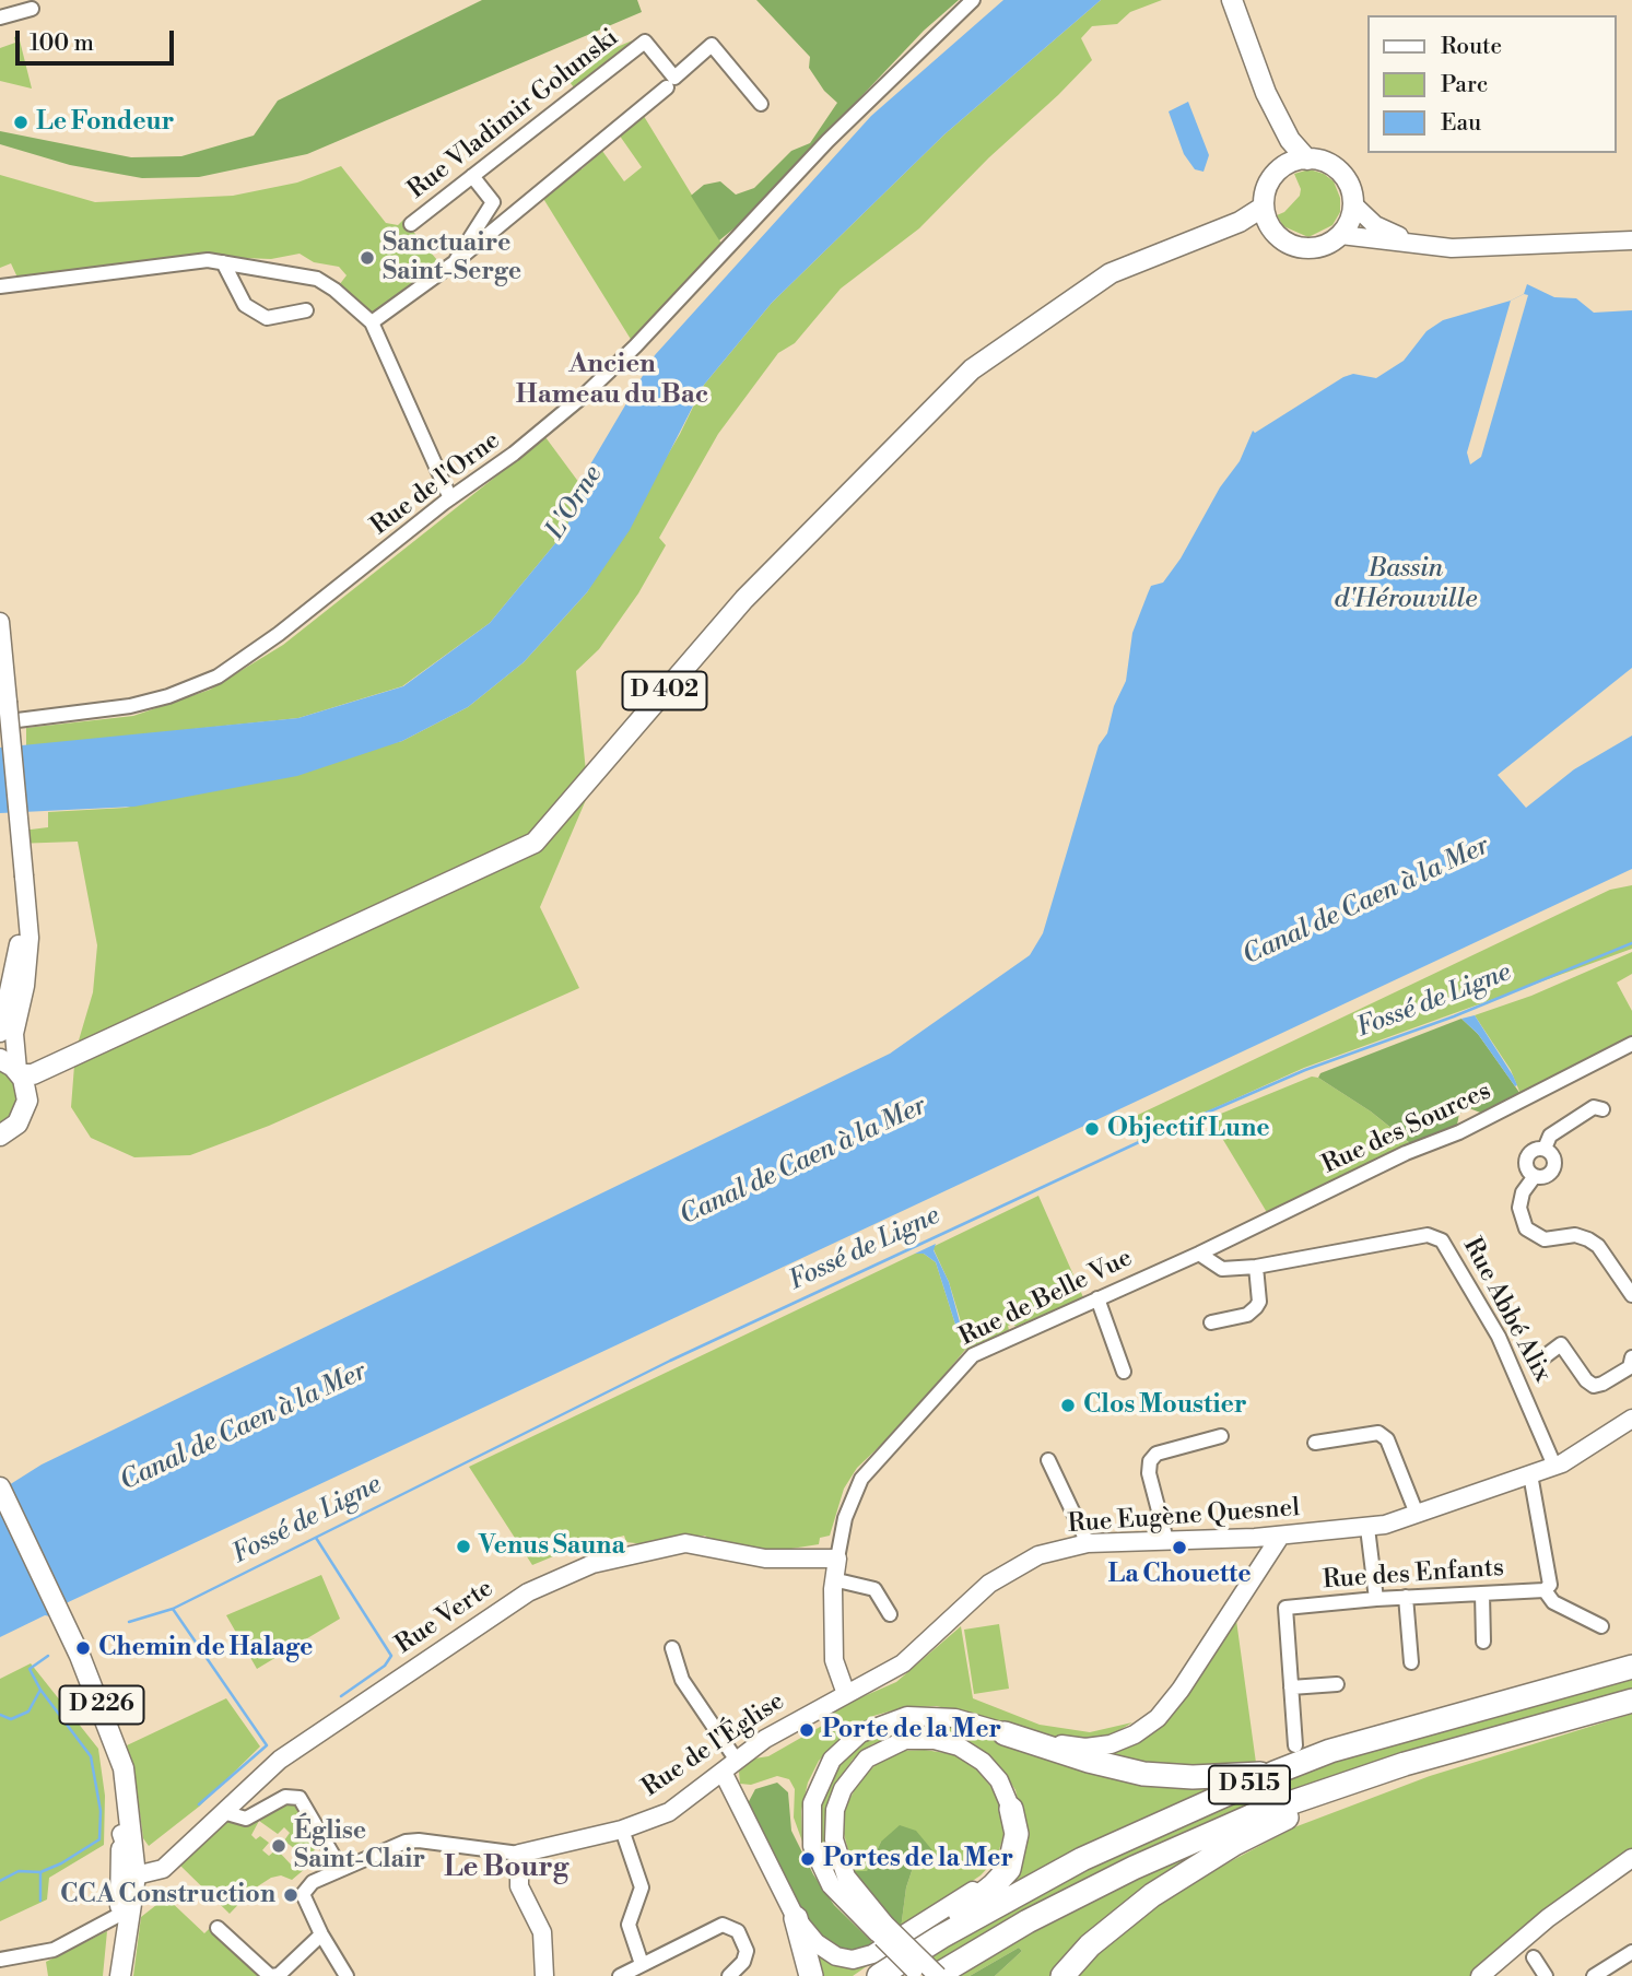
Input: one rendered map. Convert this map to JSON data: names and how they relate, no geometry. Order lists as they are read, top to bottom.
{
  "streets": {
    "highway": ["D 515"],
    "main road": ["D 402", "D 226"],
    "street": [
      "Rue Vladimir Golunski",
      "Rue de l'Orne",
      "Rue des Sources",
      "Rue de Belle Vue",
      "Rue Abbé Alix",
      "Rue Eugène Quesnel",
      "Rue des Enfants",
      "Rue Verte",
      "Rue de l'Église"
    ]
  },
  "crossings": [
    ["Rue des Sources", "Rue de Belle Vue"],
    ["Rue des Sources", "Rue Abbé Alix"],
    ["Rue de Belle Vue", "Rue Abbé Alix"],
    ["Rue de Belle Vue", "Rue Eugène Quesnel"],
    ["Rue de Belle Vue", "Rue Verte"],
    ["Rue de Belle Vue", "Rue de l'Église"],
    ["Rue Abbé Alix", "Rue Eugène Quesnel"],
    ["Rue Eugène Quesnel", "Rue de l'Église"],
    ["Rue Verte", "D 226"]
  ],
  "districts": ["Ancien Hameau du Bac", "Le Bourg"],
  "water": [
    "L'Orne",
    "Bassin d'Hérouville",
    "Canal de Caen à la Mer",
    "Fossé de Ligne"
  ],
  "places": [
    "Le Fondeur",
    "Sanctuaire Saint-Serge",
    "Objectif Lune",
    "Clos Moustier",
    "Venus Sauna",
    "La Chouette",
    "Chemin de Halage",
    "Porte de la Mer",
    "Église Saint-Clair",
    "Portes de la Mer",
    "CCA Construction"
  ],
  "legend": ["Route", "Parc", "Eau"],
  "scale_bar": "100 m"
}
